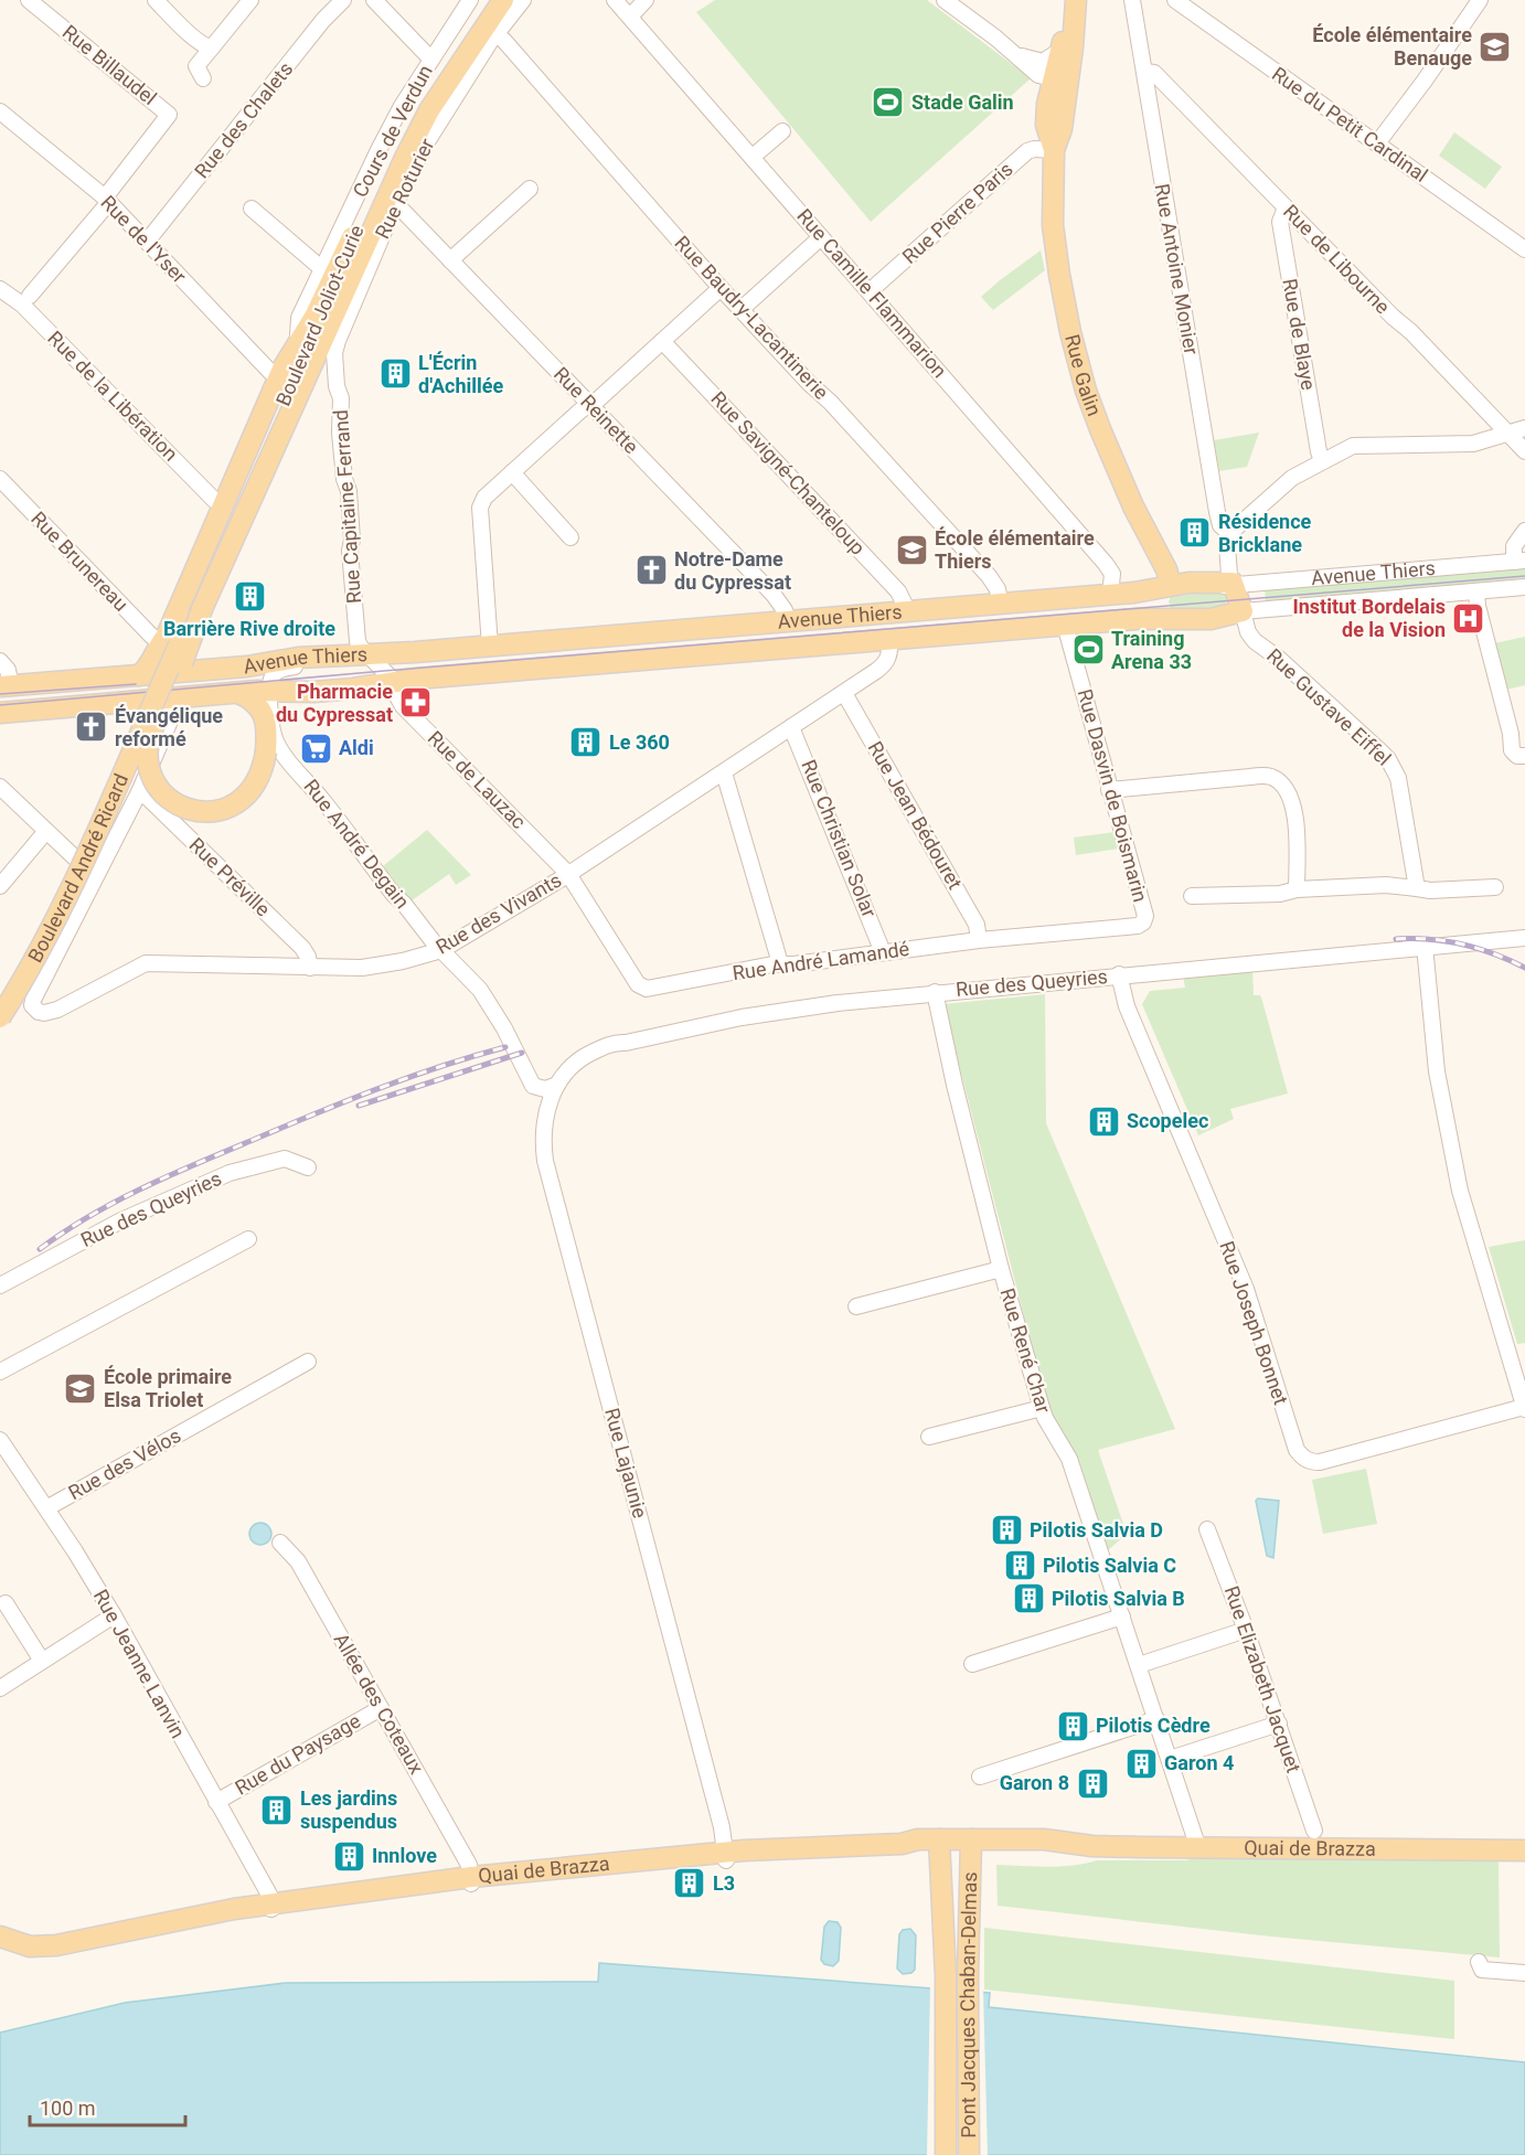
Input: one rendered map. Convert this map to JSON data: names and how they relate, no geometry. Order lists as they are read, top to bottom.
{
  "streets": {
    "main road": [
      "Boulevard Joliot-Curie",
      "Rue Galin",
      "Avenue Thiers",
      "Boulevard André Ricard",
      "Quai de Brazza",
      "Pont Jacques Chaban-Delmas"
    ],
    "street": [
      "Rue Billaudel",
      "Rue des Chalets",
      "Rue du Petit Cardinal",
      "Cours de Verdun",
      "Rue Roturier",
      "Rue Pierre Paris",
      "Rue de l'Yser",
      "Rue de Libourne",
      "Rue Antoine Monier",
      "Rue Camille Flammarion",
      "Rue Baudry-Lacantinerie",
      "Rue de Blaye",
      "Rue de la Libération",
      "Rue Reinette",
      "Rue Savigné-Chanteloup",
      "Rue Capitaine Ferrand",
      "Rue Brunereau",
      "Rue Gustave Eiffel",
      "Rue de Lauzac",
      "Rue Dasvin de Boismarin",
      "Rue Jean Bédouret",
      "Rue Christian Solar",
      "Rue André Degain",
      "Rue Préville",
      "Rue des Vivants",
      "Rue André Lamandé",
      "Rue des Queyries",
      "Rue Joseph Bonnet",
      "Rue René Char",
      "Rue Lajaunie",
      "Rue des Vélos",
      "Rue Jeanne Lanvin",
      "Rue Elizabeth Jacquet",
      "Allée des Coteaux",
      "Rue du Paysage"
    ]
  },
  "crossings": [
    ["Rue Billaudel", "Rue de l'Yser"],
    ["Rue des Chalets", "Rue de l'Yser"],
    ["Rue Roturier", "Rue Baudry-Lacantinerie"],
    ["Rue Roturier", "Rue Reinette"],
    ["Rue Roturier", "Rue Capitaine Ferrand"],
    ["Rue Pierre Paris", "Rue Camille Flammarion"],
    ["Rue Pierre Paris", "Rue Galin"],
    ["Rue de l'Yser", "Boulevard Joliot-Curie"],
    ["Rue de Libourne", "Rue Antoine Monier"],
    ["Rue de Libourne", "Rue de Blaye"],
    ["Rue Antoine Monier", "Rue Gustave Eiffel"],
    ["Rue Camille Flammarion", "Avenue Thiers"],
    ["Boulevard Joliot-Curie", "Rue Brunereau"],
    ["Boulevard Joliot-Curie", "Boulevard André Ricard"],
    ["Rue Baudry-Lacantinerie", "Avenue Thiers"],
    ["Rue Galin", "Avenue Thiers"],
    ["Rue Reinette", "Avenue Thiers"],
    ["Rue Savigné-Chanteloup", "Avenue Thiers"],
    ["Rue Capitaine Ferrand", "Avenue Thiers"],
    ["Rue Capitaine Ferrand", "Rue de Lauzac"],
    ["Rue Brunereau", "Boulevard André Ricard"],
    ["Avenue Thiers", "Rue Gustave Eiffel"],
    ["Avenue Thiers", "Rue de Lauzac"],
    ["Avenue Thiers", "Rue Dasvin de Boismarin"],
    ["Avenue Thiers", "Rue des Vivants"],
    ["Rue de Lauzac", "Rue des Vivants"],
    ["Rue de Lauzac", "Rue André Lamandé"],
    ["Rue Dasvin de Boismarin", "Rue André Lamandé"],
    ["Rue Jean Bédouret", "Rue des Vivants"],
    ["Rue Jean Bédouret", "Rue André Lamandé"],
    ["Rue Christian Solar", "Rue des Vivants"],
    ["Rue Christian Solar", "Rue André Lamandé"],
    ["Rue André Degain", "Rue des Vivants"],
    ["Rue André Degain", "Rue des Queyries"],
    ["Rue André Degain", "Rue Lajaunie"],
    ["Rue Préville", "Rue des Vivants"],
    ["Rue des Vivants", "Rue André Lamandé"],
    ["Rue des Queyries", "Rue Joseph Bonnet"],
    ["Rue des Queyries", "Rue René Char"],
    ["Rue des Queyries", "Rue Lajaunie"],
    ["Rue René Char", "Quai de Brazza"],
    ["Rue Lajaunie", "Quai de Brazza"],
    ["Rue des Vélos", "Rue Jeanne Lanvin"],
    ["Rue Jeanne Lanvin", "Rue du Paysage"],
    ["Rue Jeanne Lanvin", "Quai de Brazza"],
    ["Allée des Coteaux", "Rue du Paysage"],
    ["Allée des Coteaux", "Quai de Brazza"],
    ["Quai de Brazza", "Pont Jacques Chaban-Delmas"]
  ],
  "places": {
    "school or university": ["École élémentaire Benauge", "École élémentaire Thiers", "École primaire Elsa Triolet"],
    "sports": ["Stade Galin", "Training Arena 33"],
    "building": [
      "L'Écrin d'Achillée",
      "Résidence Bricklane",
      "Barrière Rive droite",
      "Le 360",
      "Scopelec",
      "Pilotis Salvia D",
      "Pilotis Salvia C",
      "Pilotis Salvia B",
      "Pilotis Cèdre",
      "Garon 4",
      "Garon 8",
      "Les jardins suspendus",
      "Innlove",
      "L3"
    ],
    "church": ["Notre-Dame du Cypressat", "Évangélique reformé"],
    "hospital": ["Institut Bordelais de la Vision"],
    "pharmacy": ["Pharmacie du Cypressat"],
    "supermarket": ["Aldi"]
  },
  "scale_bar": "100 m"
}
